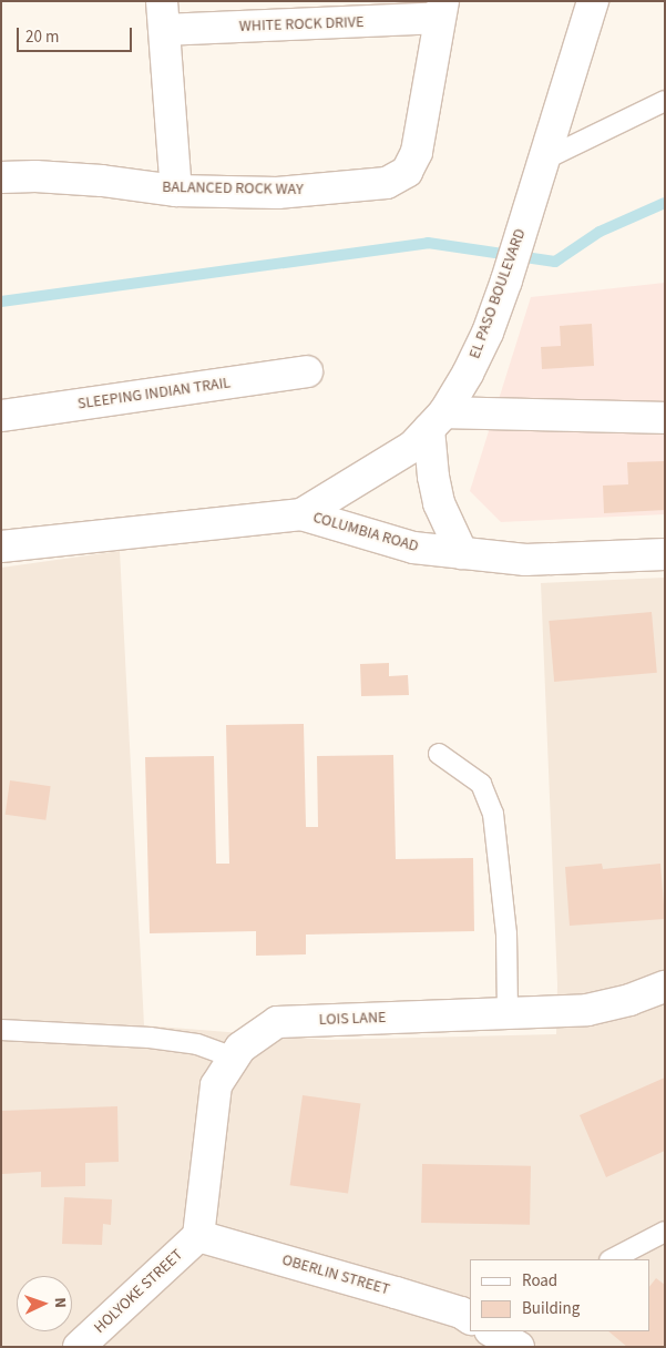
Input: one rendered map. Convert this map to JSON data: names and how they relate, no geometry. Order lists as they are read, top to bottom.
{
  "streets": {
    "street": [
      "WHITE ROCK DRIVE",
      "BALANCED ROCK WAY",
      "EL PASO BOULEVARD",
      "SLEEPING INDIAN TRAIL",
      "COLUMBIA ROAD",
      "LOIS LANE",
      "OBERLIN STREET",
      "HOLYOKE STREET"
    ]
  },
  "crossings": [
    ["WHITE ROCK DRIVE", "BALANCED ROCK WAY"],
    ["EL PASO BOULEVARD", "COLUMBIA ROAD"],
    ["LOIS LANE", "OBERLIN STREET"],
    ["LOIS LANE", "HOLYOKE STREET"],
    ["OBERLIN STREET", "HOLYOKE STREET"]
  ],
  "legend": ["Road", "Building"],
  "scale_bar": "20 m",
  "north": "right"
}
